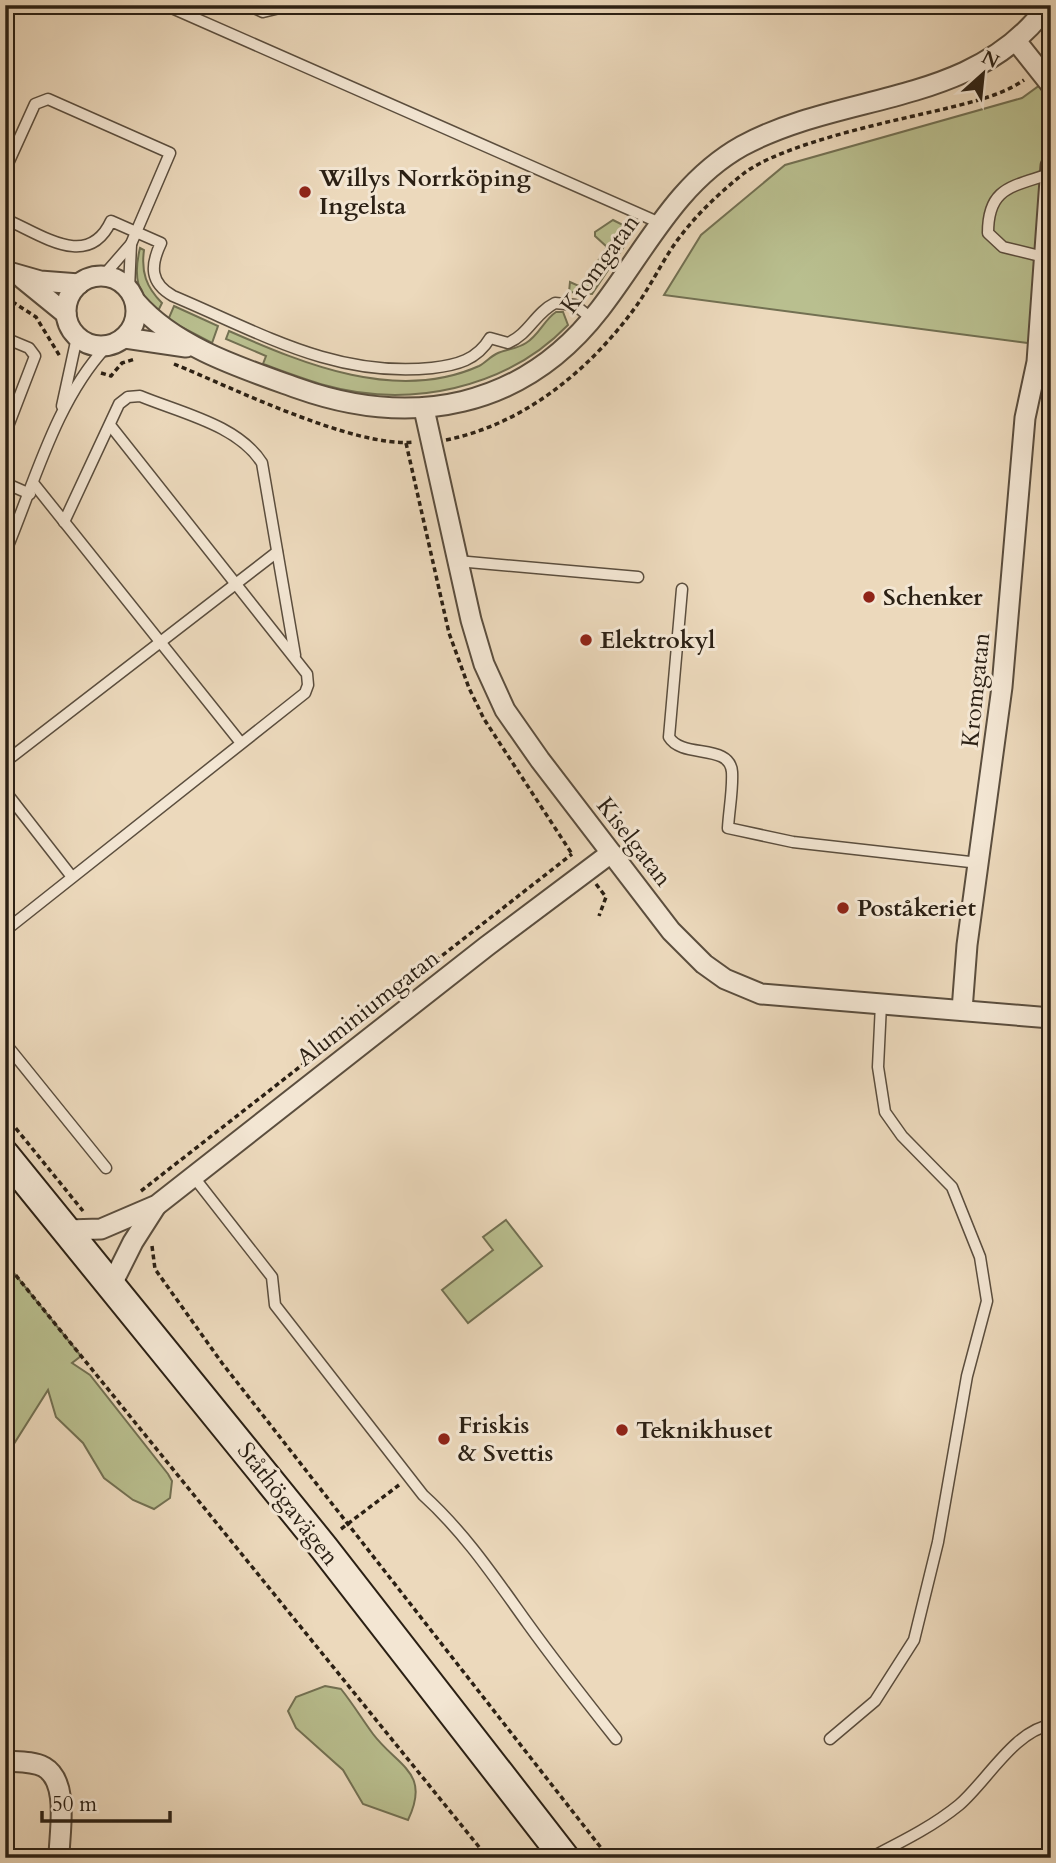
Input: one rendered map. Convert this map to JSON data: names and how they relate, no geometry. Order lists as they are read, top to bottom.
{
  "streets": {
    "main road": ["Ståthögavägen"],
    "street": ["Kromgatan", "Kiselgatan", "Aluminiumgatan"]
  },
  "crossings": [
    ["Kromgatan", "Kiselgatan"],
    ["Kiselgatan", "Aluminiumgatan"],
    ["Aluminiumgatan", "Ståthögavägen"]
  ],
  "places": [
    "Willys Norrköping Ingelsta",
    "Schenker",
    "Elektrokyl",
    "Poståkeriet",
    "Teknikhuset",
    "Friskis & Svettis"
  ],
  "scale_bar": "50 m",
  "north": "top right"
}
